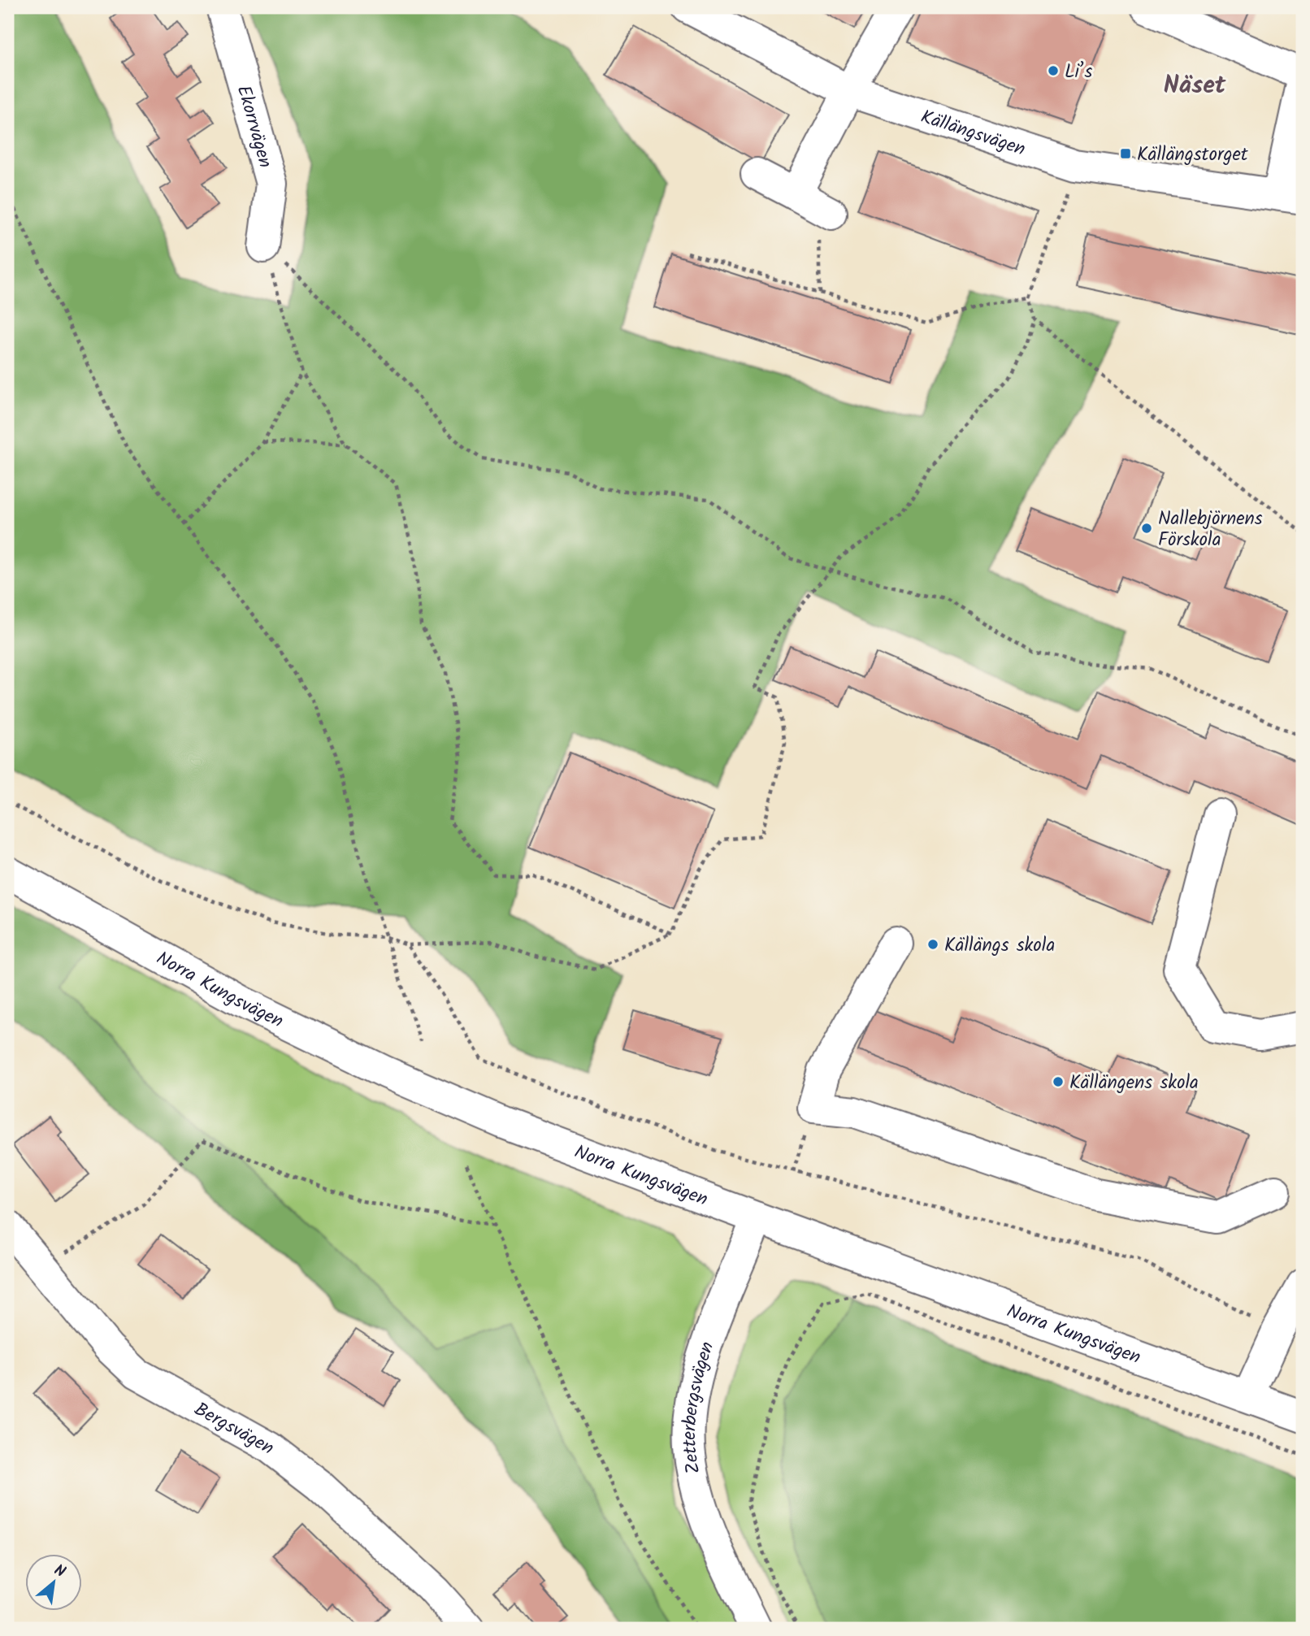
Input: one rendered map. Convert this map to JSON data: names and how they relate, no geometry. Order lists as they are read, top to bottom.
{
  "streets": {
    "street": [
      "Ekorrvägen",
      "Källängsvägen",
      "Norra Kungsvägen",
      "Zetterbergsvägen",
      "Bergsvägen"
    ]
  },
  "crossings": [
    ["Norra Kungsvägen", "Zetterbergsvägen"]
  ],
  "districts": ["Näset"],
  "places": {
    "other": [
      "Li’s",
      "Nallebjörnens Förskola",
      "Källängs skola",
      "Källängens skola"
    ],
    "transit": ["Källängstorget"]
  },
  "north": "top right"
}
